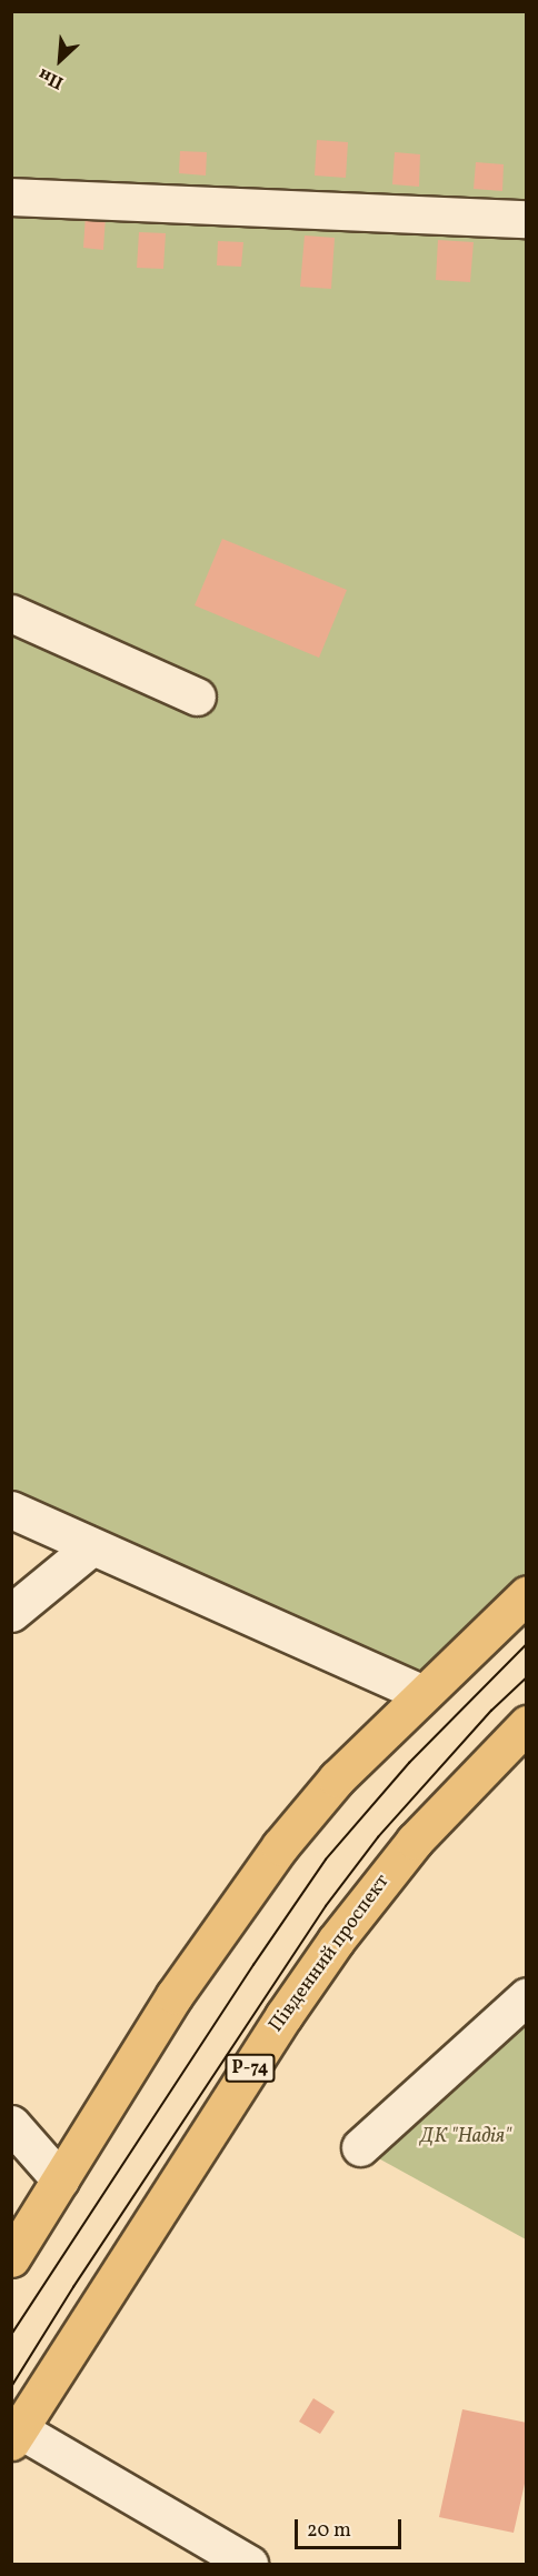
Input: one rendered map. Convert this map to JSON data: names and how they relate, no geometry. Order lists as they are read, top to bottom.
{
  "streets": {
    "main road": ["Південний проспект", "Р-74"]
  },
  "parks": ["ДК \"Надія\""],
  "scale_bar": "20 m",
  "north": "bottom left"
}
